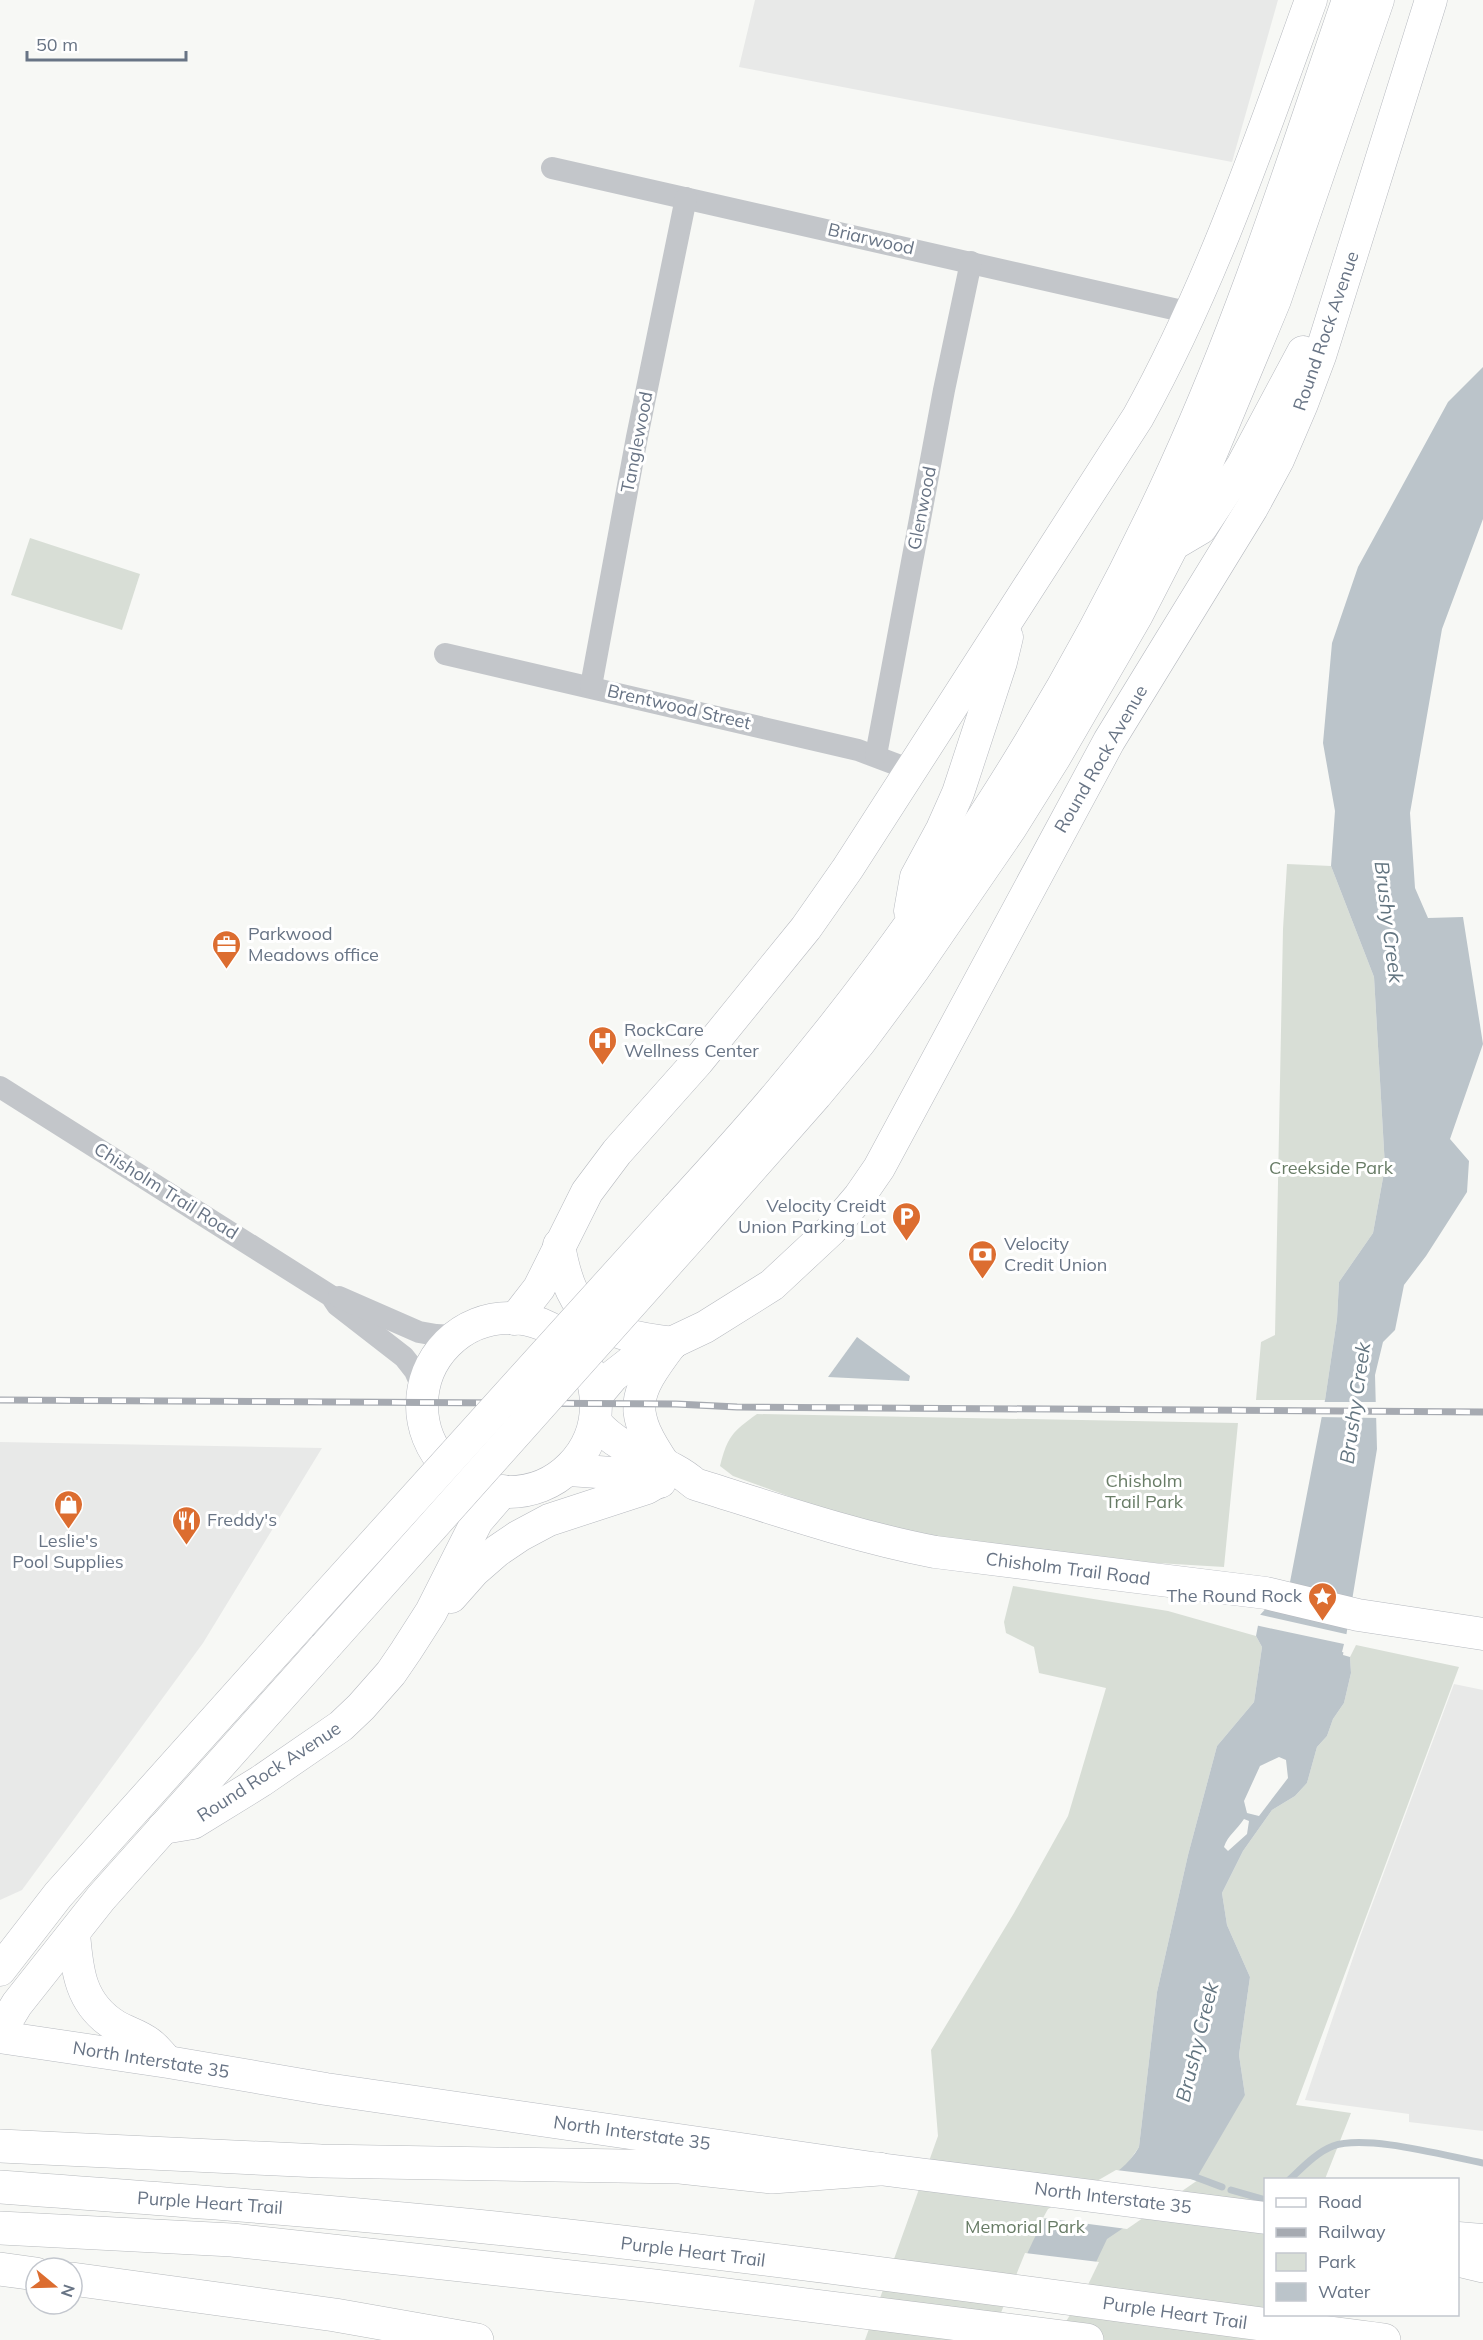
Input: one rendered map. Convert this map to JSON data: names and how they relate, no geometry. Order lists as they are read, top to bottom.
{
  "streets": {
    "highway": ["Purple Heart Trail"],
    "main road": ["Round Rock Avenue", "Chisholm Trail Road", "North Interstate 35"],
    "street": [
      "Briarwood",
      "Tanglewood",
      "Glenwood",
      "Brentwood Street"
    ]
  },
  "crossings": [
    ["Briarwood", "Tanglewood"],
    ["Briarwood", "Glenwood"],
    ["Round Rock Avenue", "Chisholm Trail Road"],
    ["Tanglewood", "Brentwood Street"],
    ["Glenwood", "Brentwood Street"]
  ],
  "water": ["Brushy Creek"],
  "parks": ["Creekside Park", "Chisholm Trail Park", "Memorial Park"],
  "places": {
    "office": ["Parkwood Meadows office"],
    "hospital": ["RockCare Wellness Center"],
    "parking": ["Velocity Creidt Union Parking Lot"],
    "bank": ["Velocity Credit Union"],
    "shop": ["Leslie's Pool Supplies"],
    "restaurant": ["Freddy's"],
    "place": ["The Round Rock"]
  },
  "legend": [
    "Road",
    "Railway",
    "Park",
    "Water"
  ],
  "scale_bar": "50 m",
  "north": "right"
}
